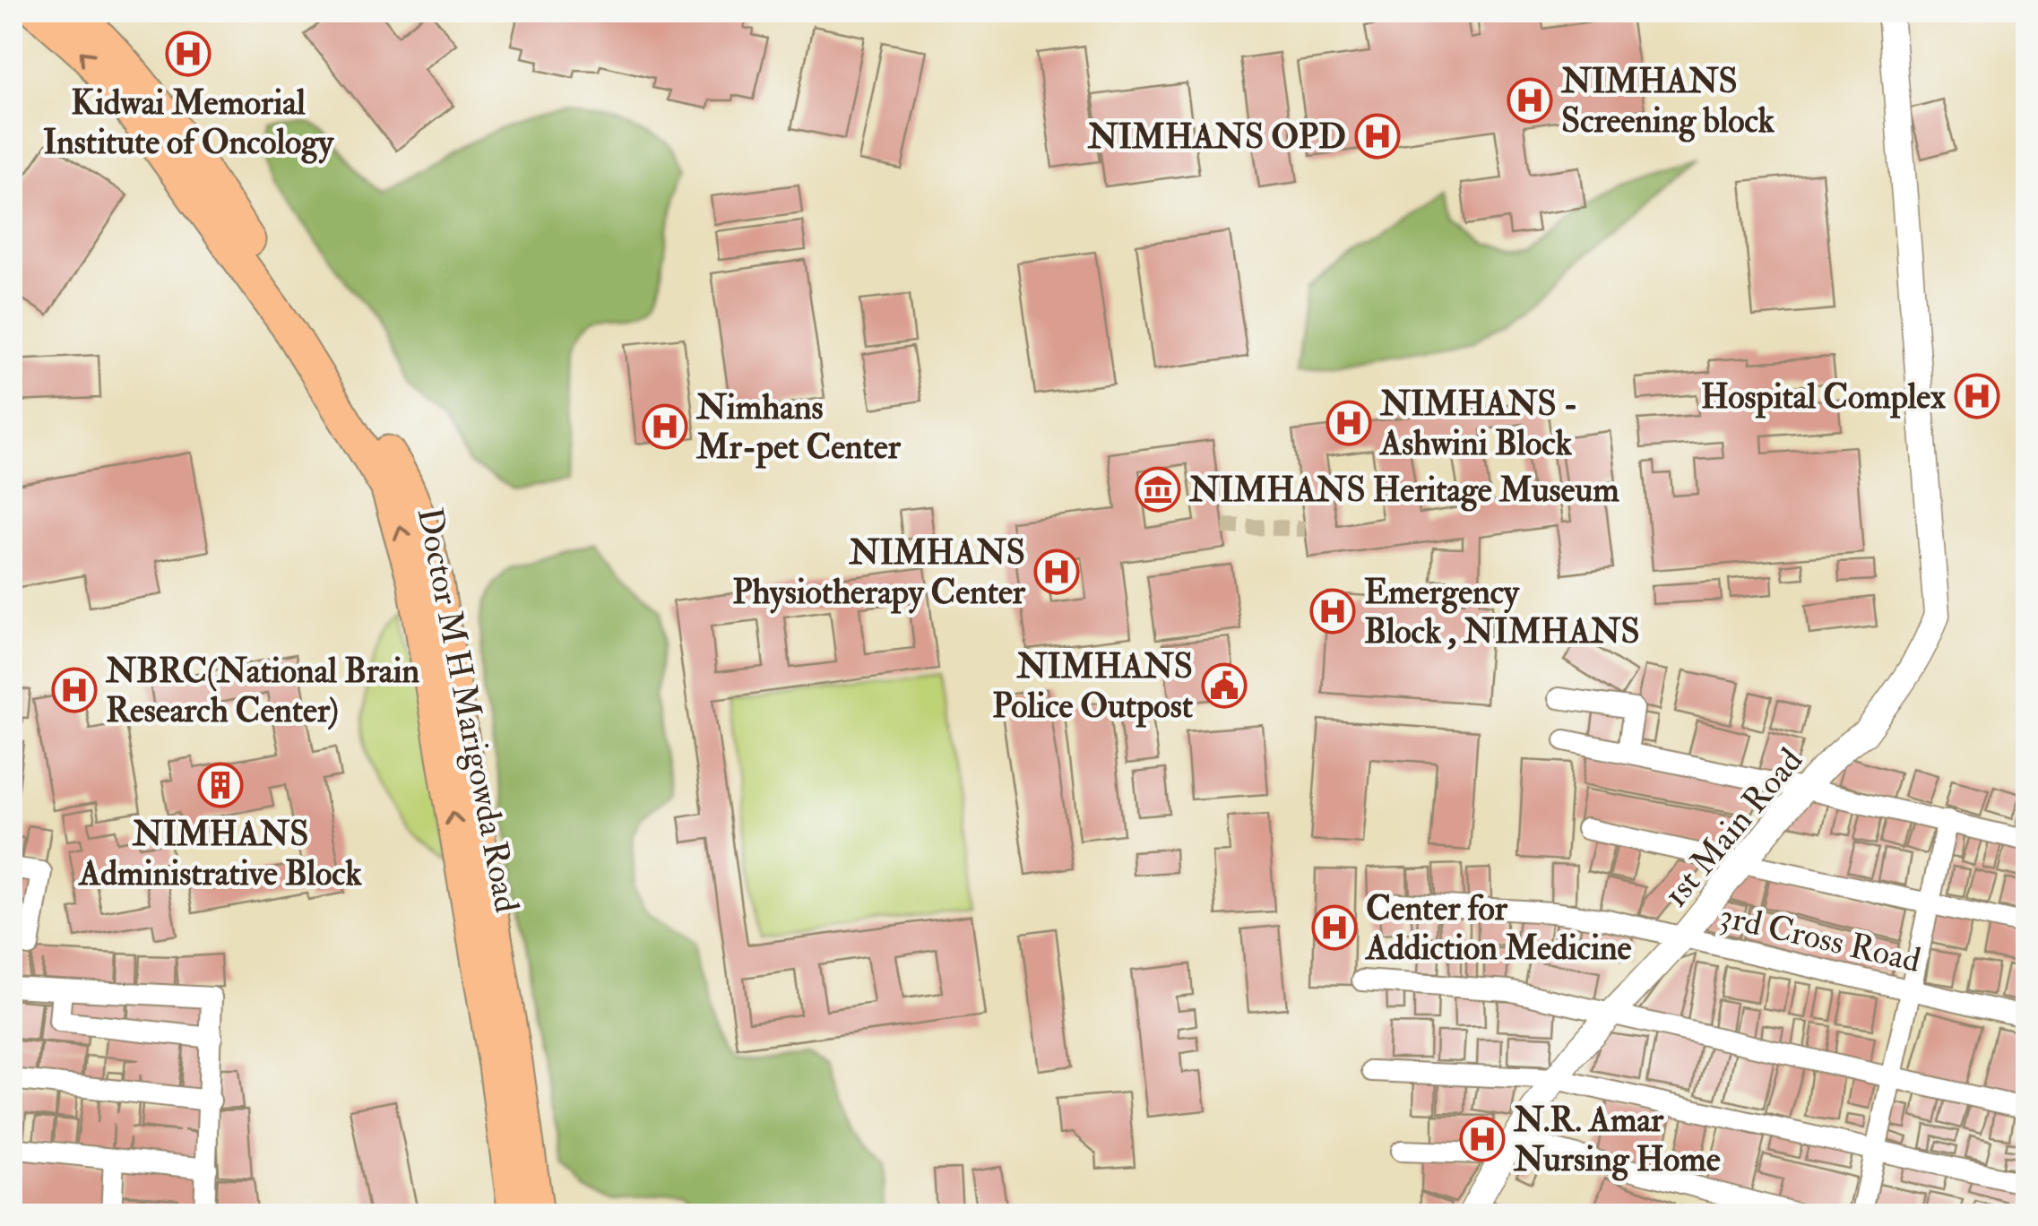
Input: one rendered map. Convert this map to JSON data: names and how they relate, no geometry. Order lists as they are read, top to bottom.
{
  "streets": {
    "main road": ["Doctor M H Marigowda Road"],
    "street": ["1st Main Road", "3rd Cross Road"]
  },
  "crossings": [
    ["1st Main Road", "3rd Cross Road"]
  ],
  "places": {
    "hospital": [
      "Kidwai Memorial Institute of Oncology",
      "NIMHANS Screening block",
      "NIMHANS OPD",
      "Hospital Complex",
      "NIMHANS - Ashwini Block",
      "Nimhans Mr-pet Center",
      "NIMHANS Physiotherapy Center",
      "Emergency Block , NIMHANS",
      "NBRC(National Brain Research Center)",
      "Center for Addiction Medicine",
      "N.R. Amar Nursing Home"
    ],
    "museum": ["NIMHANS Heritage Museum"],
    "public building": ["NIMHANS Police Outpost"],
    "building": ["NIMHANS Administrative Block"]
  }
}
